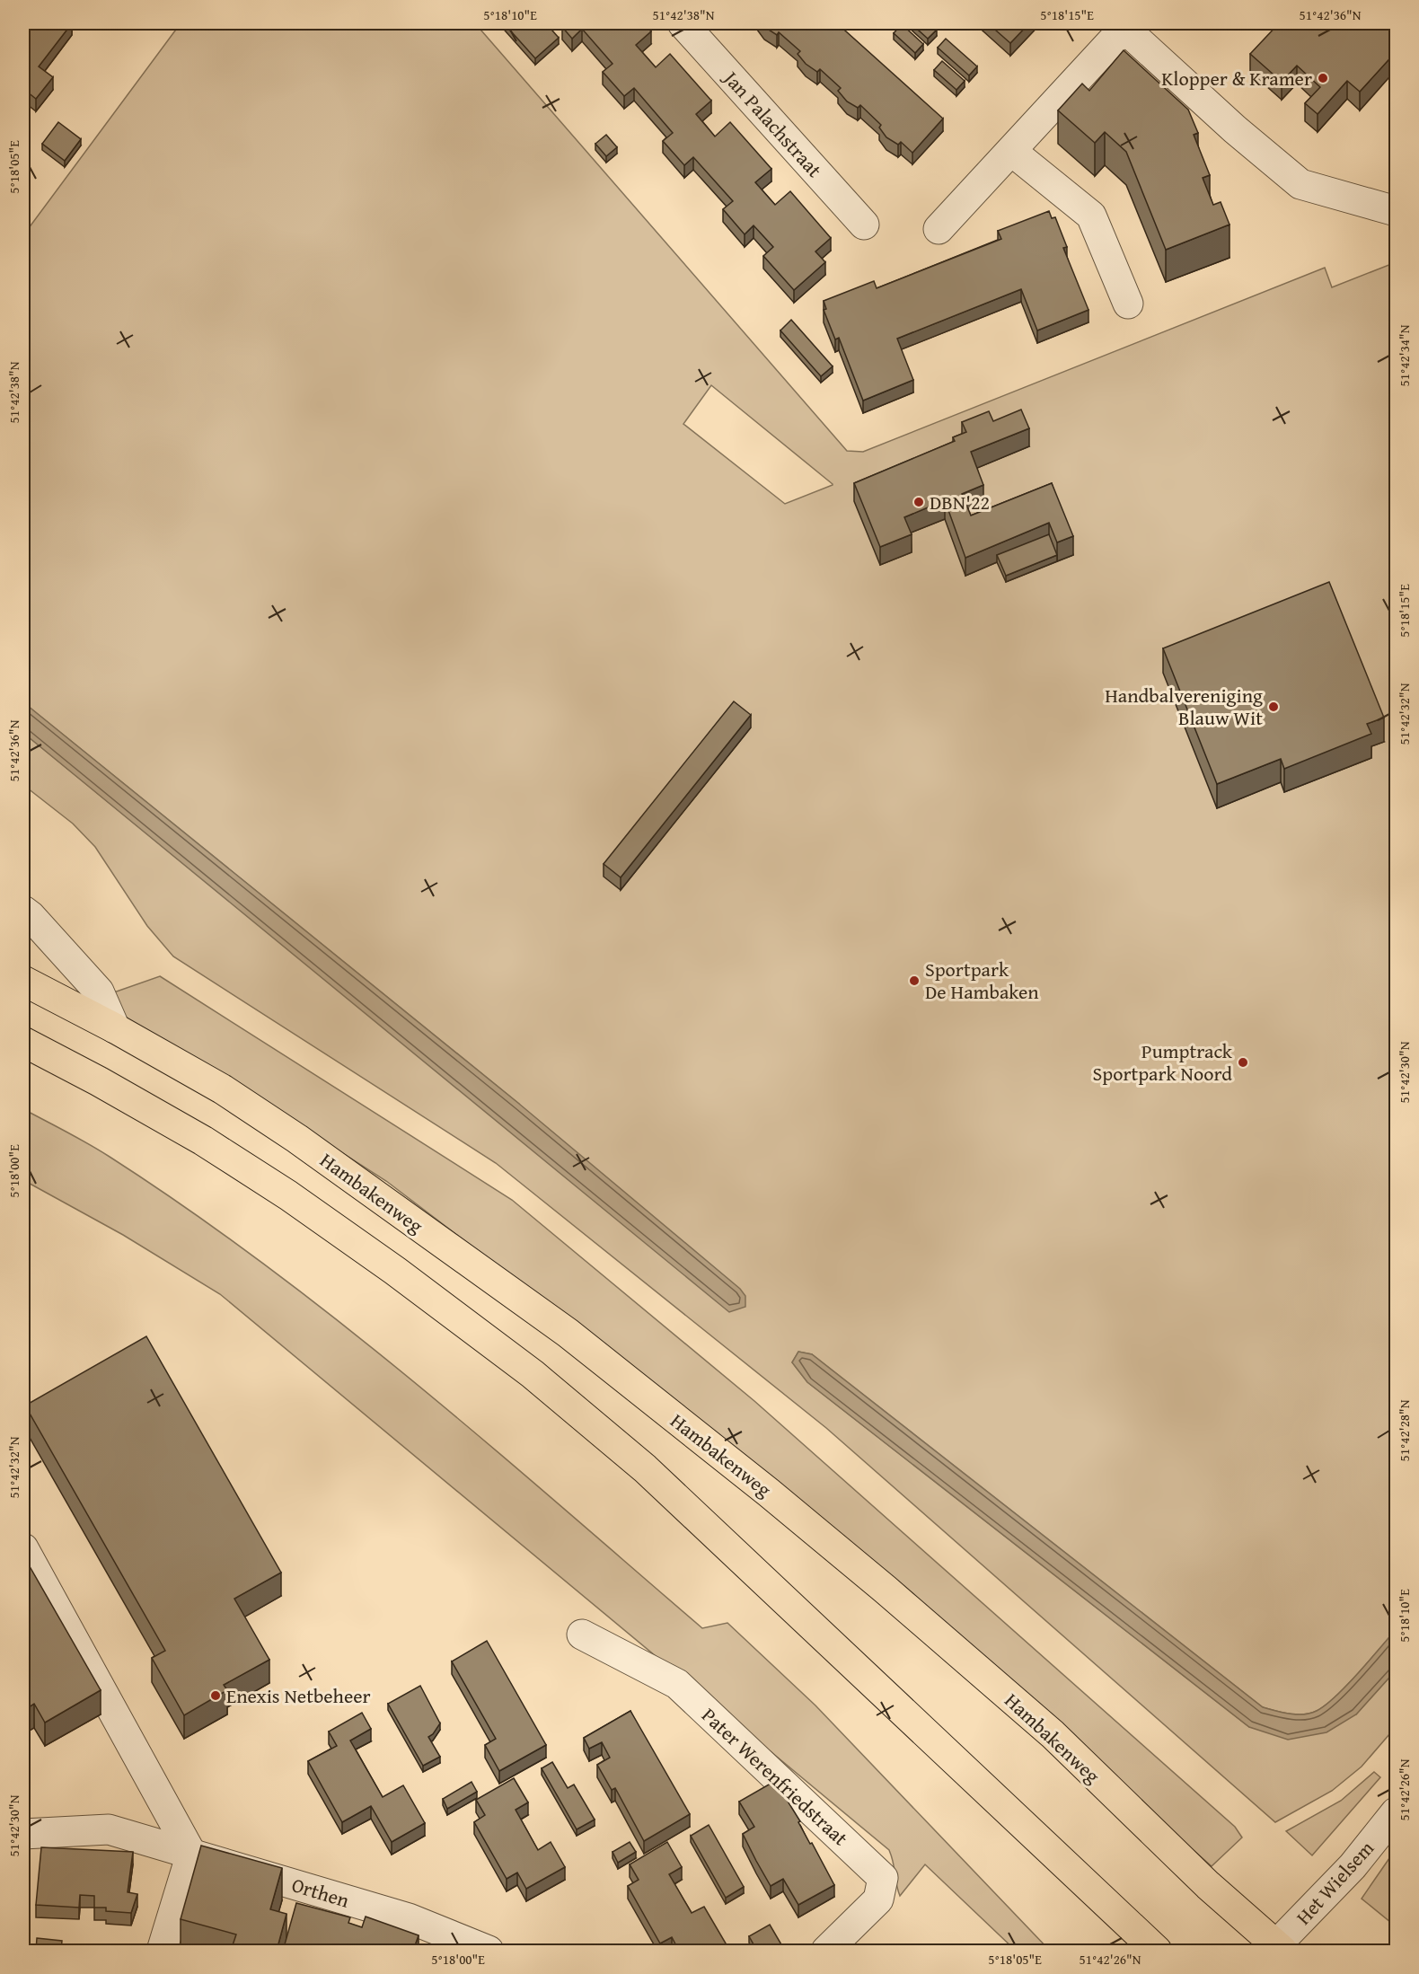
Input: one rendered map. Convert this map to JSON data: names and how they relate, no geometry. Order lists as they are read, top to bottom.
{
  "streets": {
    "main road": ["Hambakenweg"],
    "street": [
      "Jan Palachstraat",
      "Pater Werenfriedstraat",
      "Het Wielsem",
      "Orthen"
    ]
  },
  "crossings": [
    ["Hambakenweg", "Het Wielsem"]
  ],
  "places": [
    "Klopper & Kramer",
    "DBN'22",
    "Handbalvereniging Blauw Wit",
    "Sportpark De Hambaken",
    "Pumptrack Sportpark Noord",
    "Enexis Netbeheer"
  ],
  "coordinates": [
    "5°18'10\"E",
    "51°42'38\"N",
    "5°18'15\"E",
    "51°42'36\"N",
    "5°18'05\"E",
    "51°42'34\"N",
    "51°42'32\"N",
    "51°42'30\"N",
    "5°18'00\"E",
    "51°42'28\"N",
    "51°42'26\"N"
  ]
}
